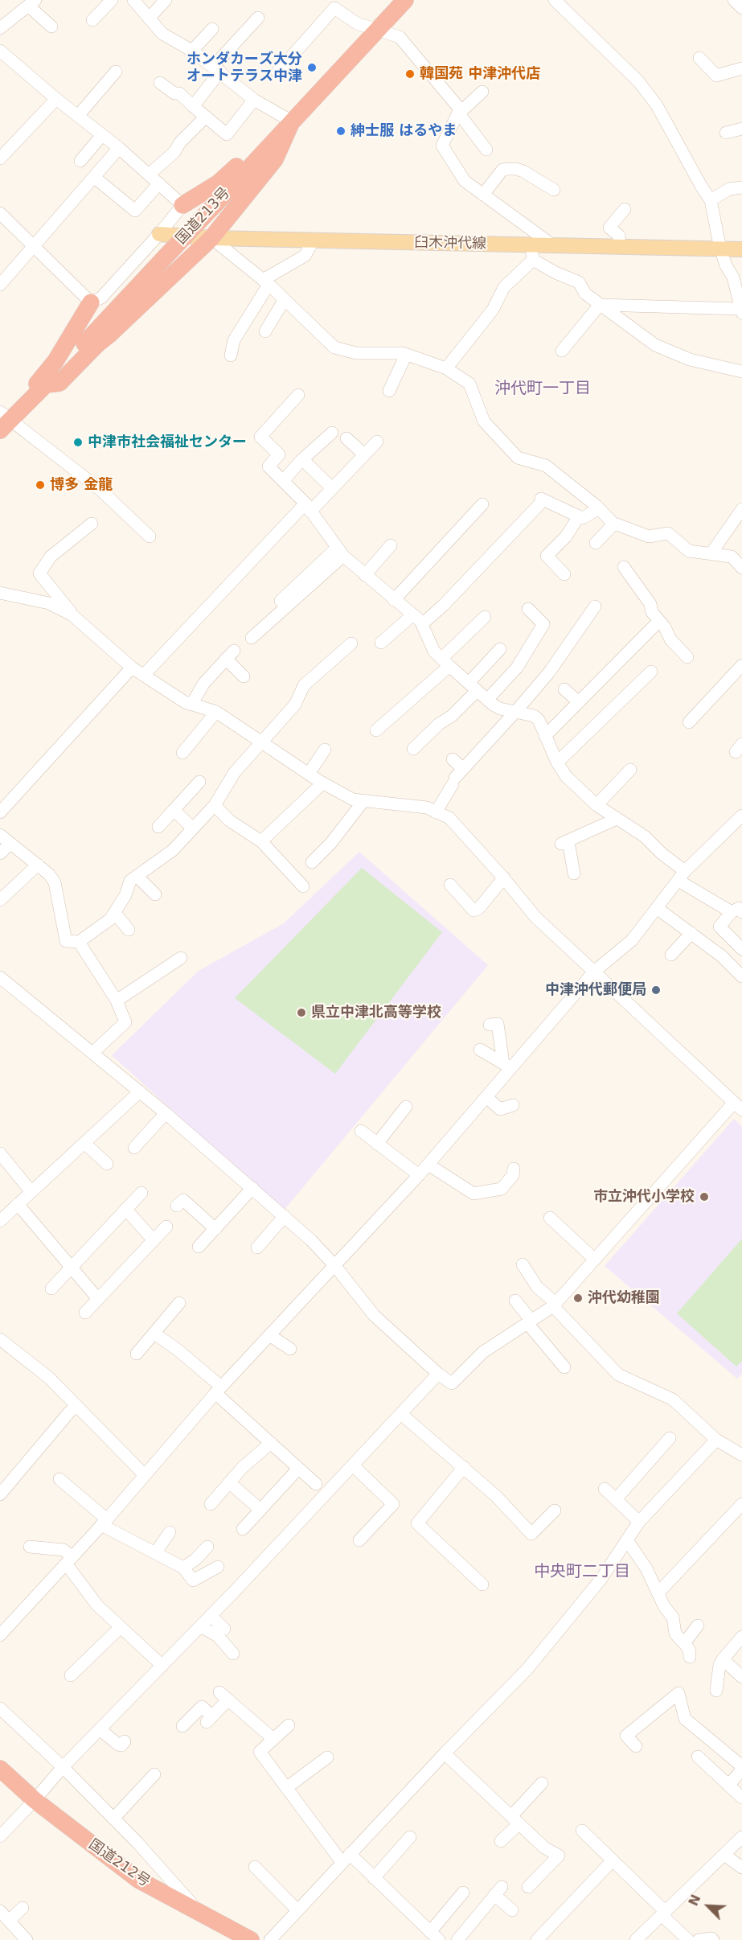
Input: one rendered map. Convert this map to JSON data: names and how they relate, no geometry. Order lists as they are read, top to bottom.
{
  "streets": {
    "highway": ["国道213号", "国道212号"],
    "main road": ["臼木沖代線"]
  },
  "districts": ["沖代町一丁目", "中央町二丁目"],
  "places": [
    "ホンダカーズ大分 オートテラス中津",
    "韓国苑 中津沖代店",
    "紳士服 はるやま",
    "中津市社会福祉センター",
    "博多 金龍",
    "中津沖代郵便局",
    "県立中津北高等学校",
    "市立沖代小学校",
    "沖代幼稚園"
  ],
  "north": "top left"
}
